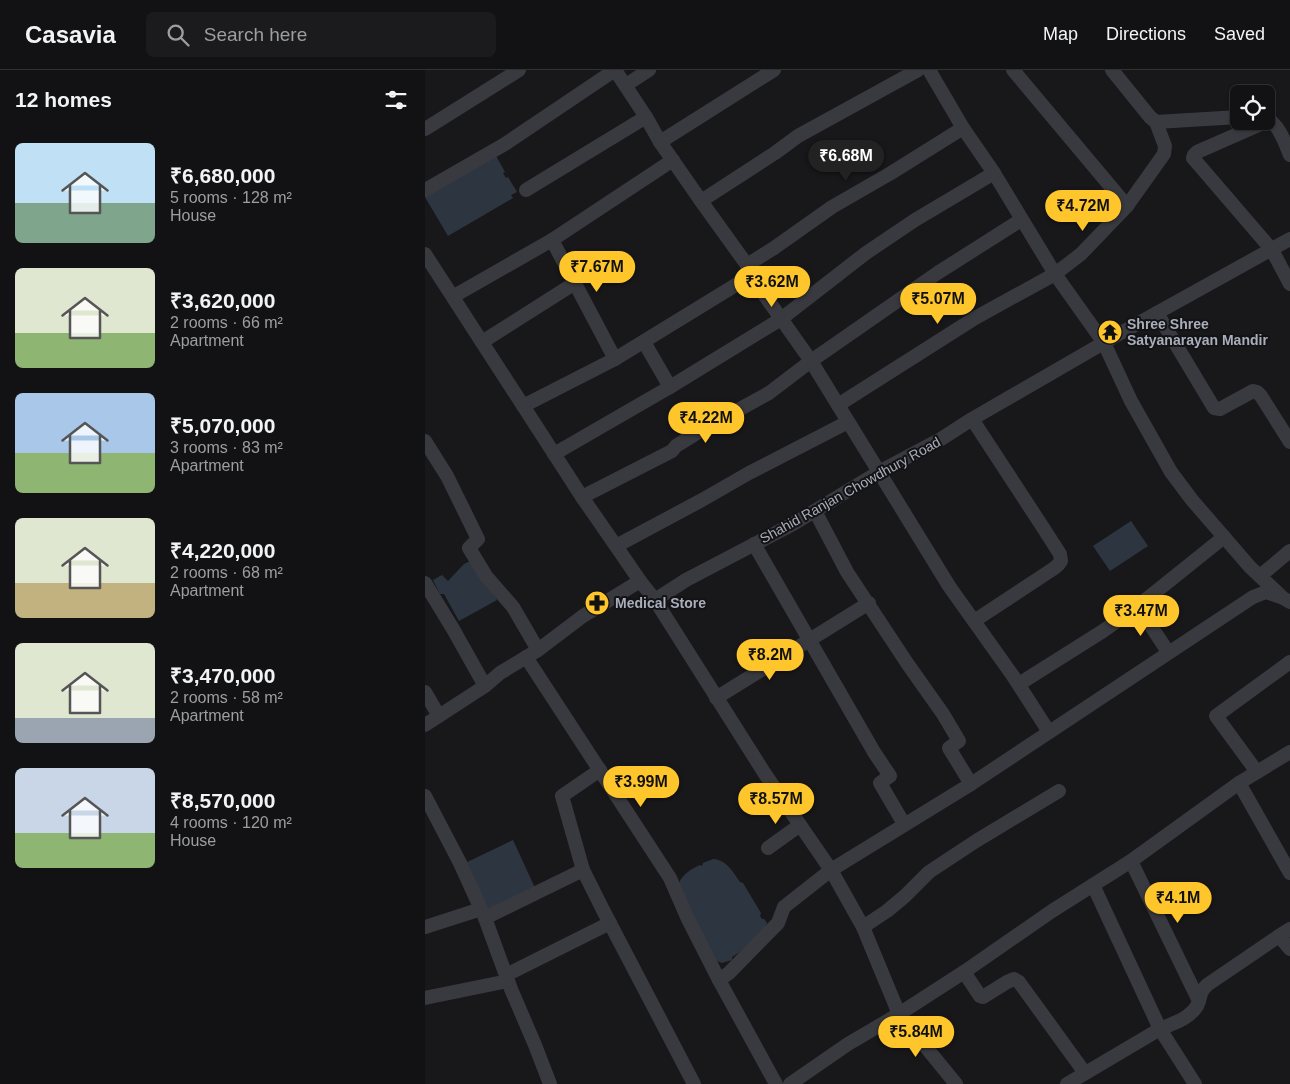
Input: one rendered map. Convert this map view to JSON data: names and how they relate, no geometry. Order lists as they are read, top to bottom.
{
  "streets": {
    "street": ["Shahid Ranjan Chowdhury Road"]
  },
  "places": {
    "temple": ["Shree Shree Satyanarayan Mandir"],
    "pharmacy": ["Medical Store"]
  },
  "page": {
    "header": "Casavia",
    "search": "Search here",
    "nav": ["Map", "Directions", "Saved"],
    "heading": "12 homes",
    "list": [
      {
        "name": "₹6,680,000",
        "note": "5 rooms · 128 m² · House"
      },
      {
        "name": "₹3,620,000",
        "note": "2 rooms · 66 m² · Apartment"
      },
      {
        "name": "₹5,070,000",
        "note": "3 rooms · 83 m² · Apartment"
      },
      {
        "name": "₹4,220,000",
        "note": "2 rooms · 68 m² · Apartment"
      },
      {
        "name": "₹3,470,000",
        "note": "2 rooms · 58 m² · Apartment"
      },
      {
        "name": "₹8,570,000",
        "note": "4 rooms · 120 m² · House"
      }
    ],
    "price": [
      "₹6.68M",
      "₹4.72M",
      "₹7.67M",
      "₹3.62M",
      "₹5.07M",
      "₹4.22M",
      "₹3.47M",
      "₹8.2M",
      "₹3.99M",
      "₹8.57M",
      "₹4.1M",
      "₹5.84M"
    ]
  }
}
